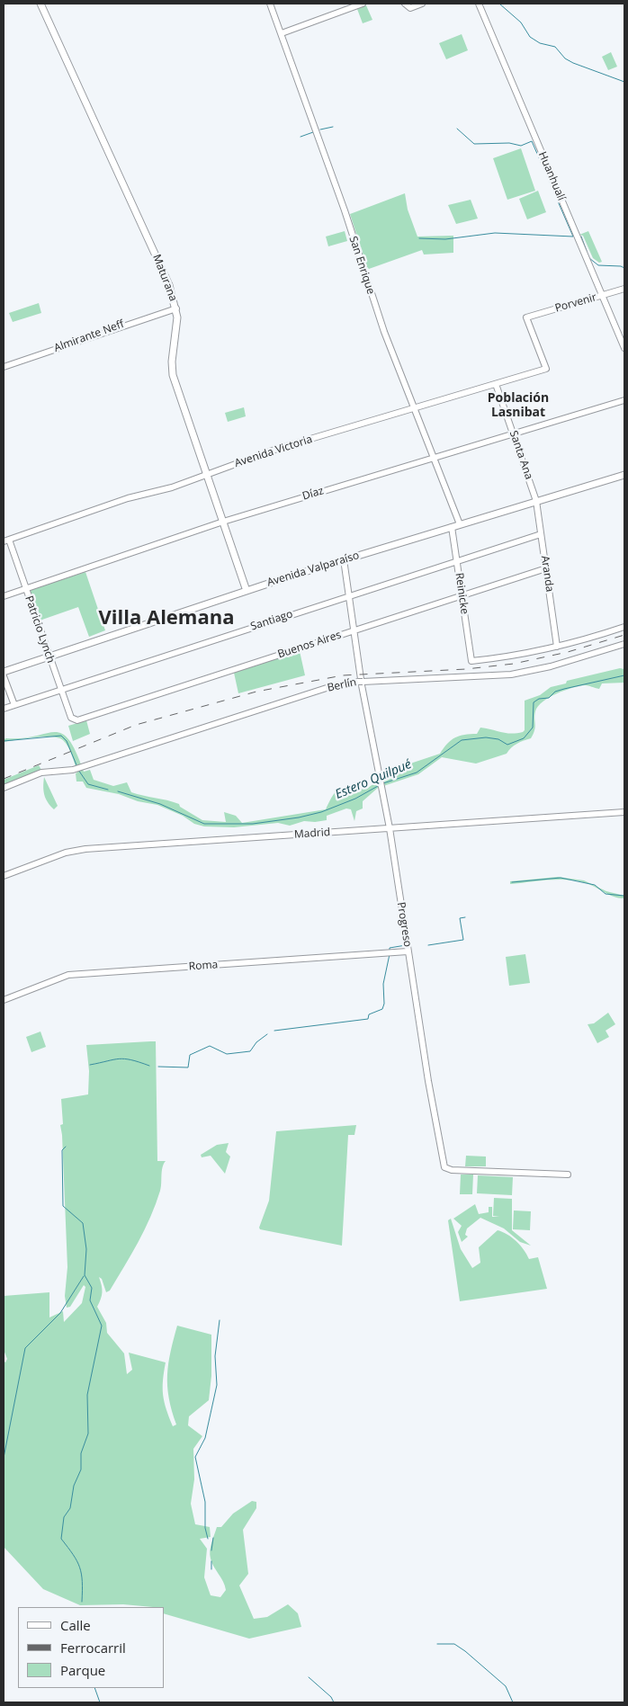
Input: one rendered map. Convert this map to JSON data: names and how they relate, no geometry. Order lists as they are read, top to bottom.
{
  "streets": {
    "main road": ["Maturana", "Avenida Valparaíso"],
    "street": [
      "Huanhualí",
      "San Enrique",
      "Porvenir",
      "Almirante Neff",
      "Avenida Victoria",
      "Santa Ana",
      "Díaz",
      "Aranda",
      "Reinicke",
      "Santiago",
      "Patricio Lynch",
      "Buenos Aires",
      "Berlín",
      "Madrid",
      "Progreso",
      "Roma"
    ]
  },
  "crossings": [
    ["Huanhualí", "Porvenir"],
    ["San Enrique", "Avenida Victoria"],
    ["San Enrique", "Díaz"],
    ["San Enrique", "Avenida Valparaíso"],
    ["Maturana", "Almirante Neff"],
    ["Maturana", "Avenida Victoria"],
    ["Maturana", "Díaz"],
    ["Maturana", "Avenida Valparaíso"],
    ["Porvenir", "Avenida Victoria"],
    ["Avenida Victoria", "Santa Ana"],
    ["Avenida Victoria", "Patricio Lynch"],
    ["Santa Ana", "Díaz"],
    ["Santa Ana", "Avenida Valparaíso"],
    ["Santa Ana", "Aranda"],
    ["Díaz", "Patricio Lynch"],
    ["Avenida Valparaíso", "Aranda"],
    ["Avenida Valparaíso", "Reinicke"],
    ["Avenida Valparaíso", "Patricio Lynch"],
    ["Avenida Valparaíso", "Progreso"],
    ["Aranda", "Reinicke"],
    ["Aranda", "Santiago"],
    ["Aranda", "Buenos Aires"],
    ["Reinicke", "Santiago"],
    ["Reinicke", "Buenos Aires"],
    ["Santiago", "Patricio Lynch"],
    ["Santiago", "Progreso"],
    ["Patricio Lynch", "Buenos Aires"],
    ["Buenos Aires", "Progreso"],
    ["Madrid", "Progreso"],
    ["Progreso", "Roma"]
  ],
  "districts": ["Población Lasnibat", "Villa Alemana"],
  "water": ["Estero Quilpué"],
  "legend": ["Calle", "Ferrocarril", "Parque"]
}
